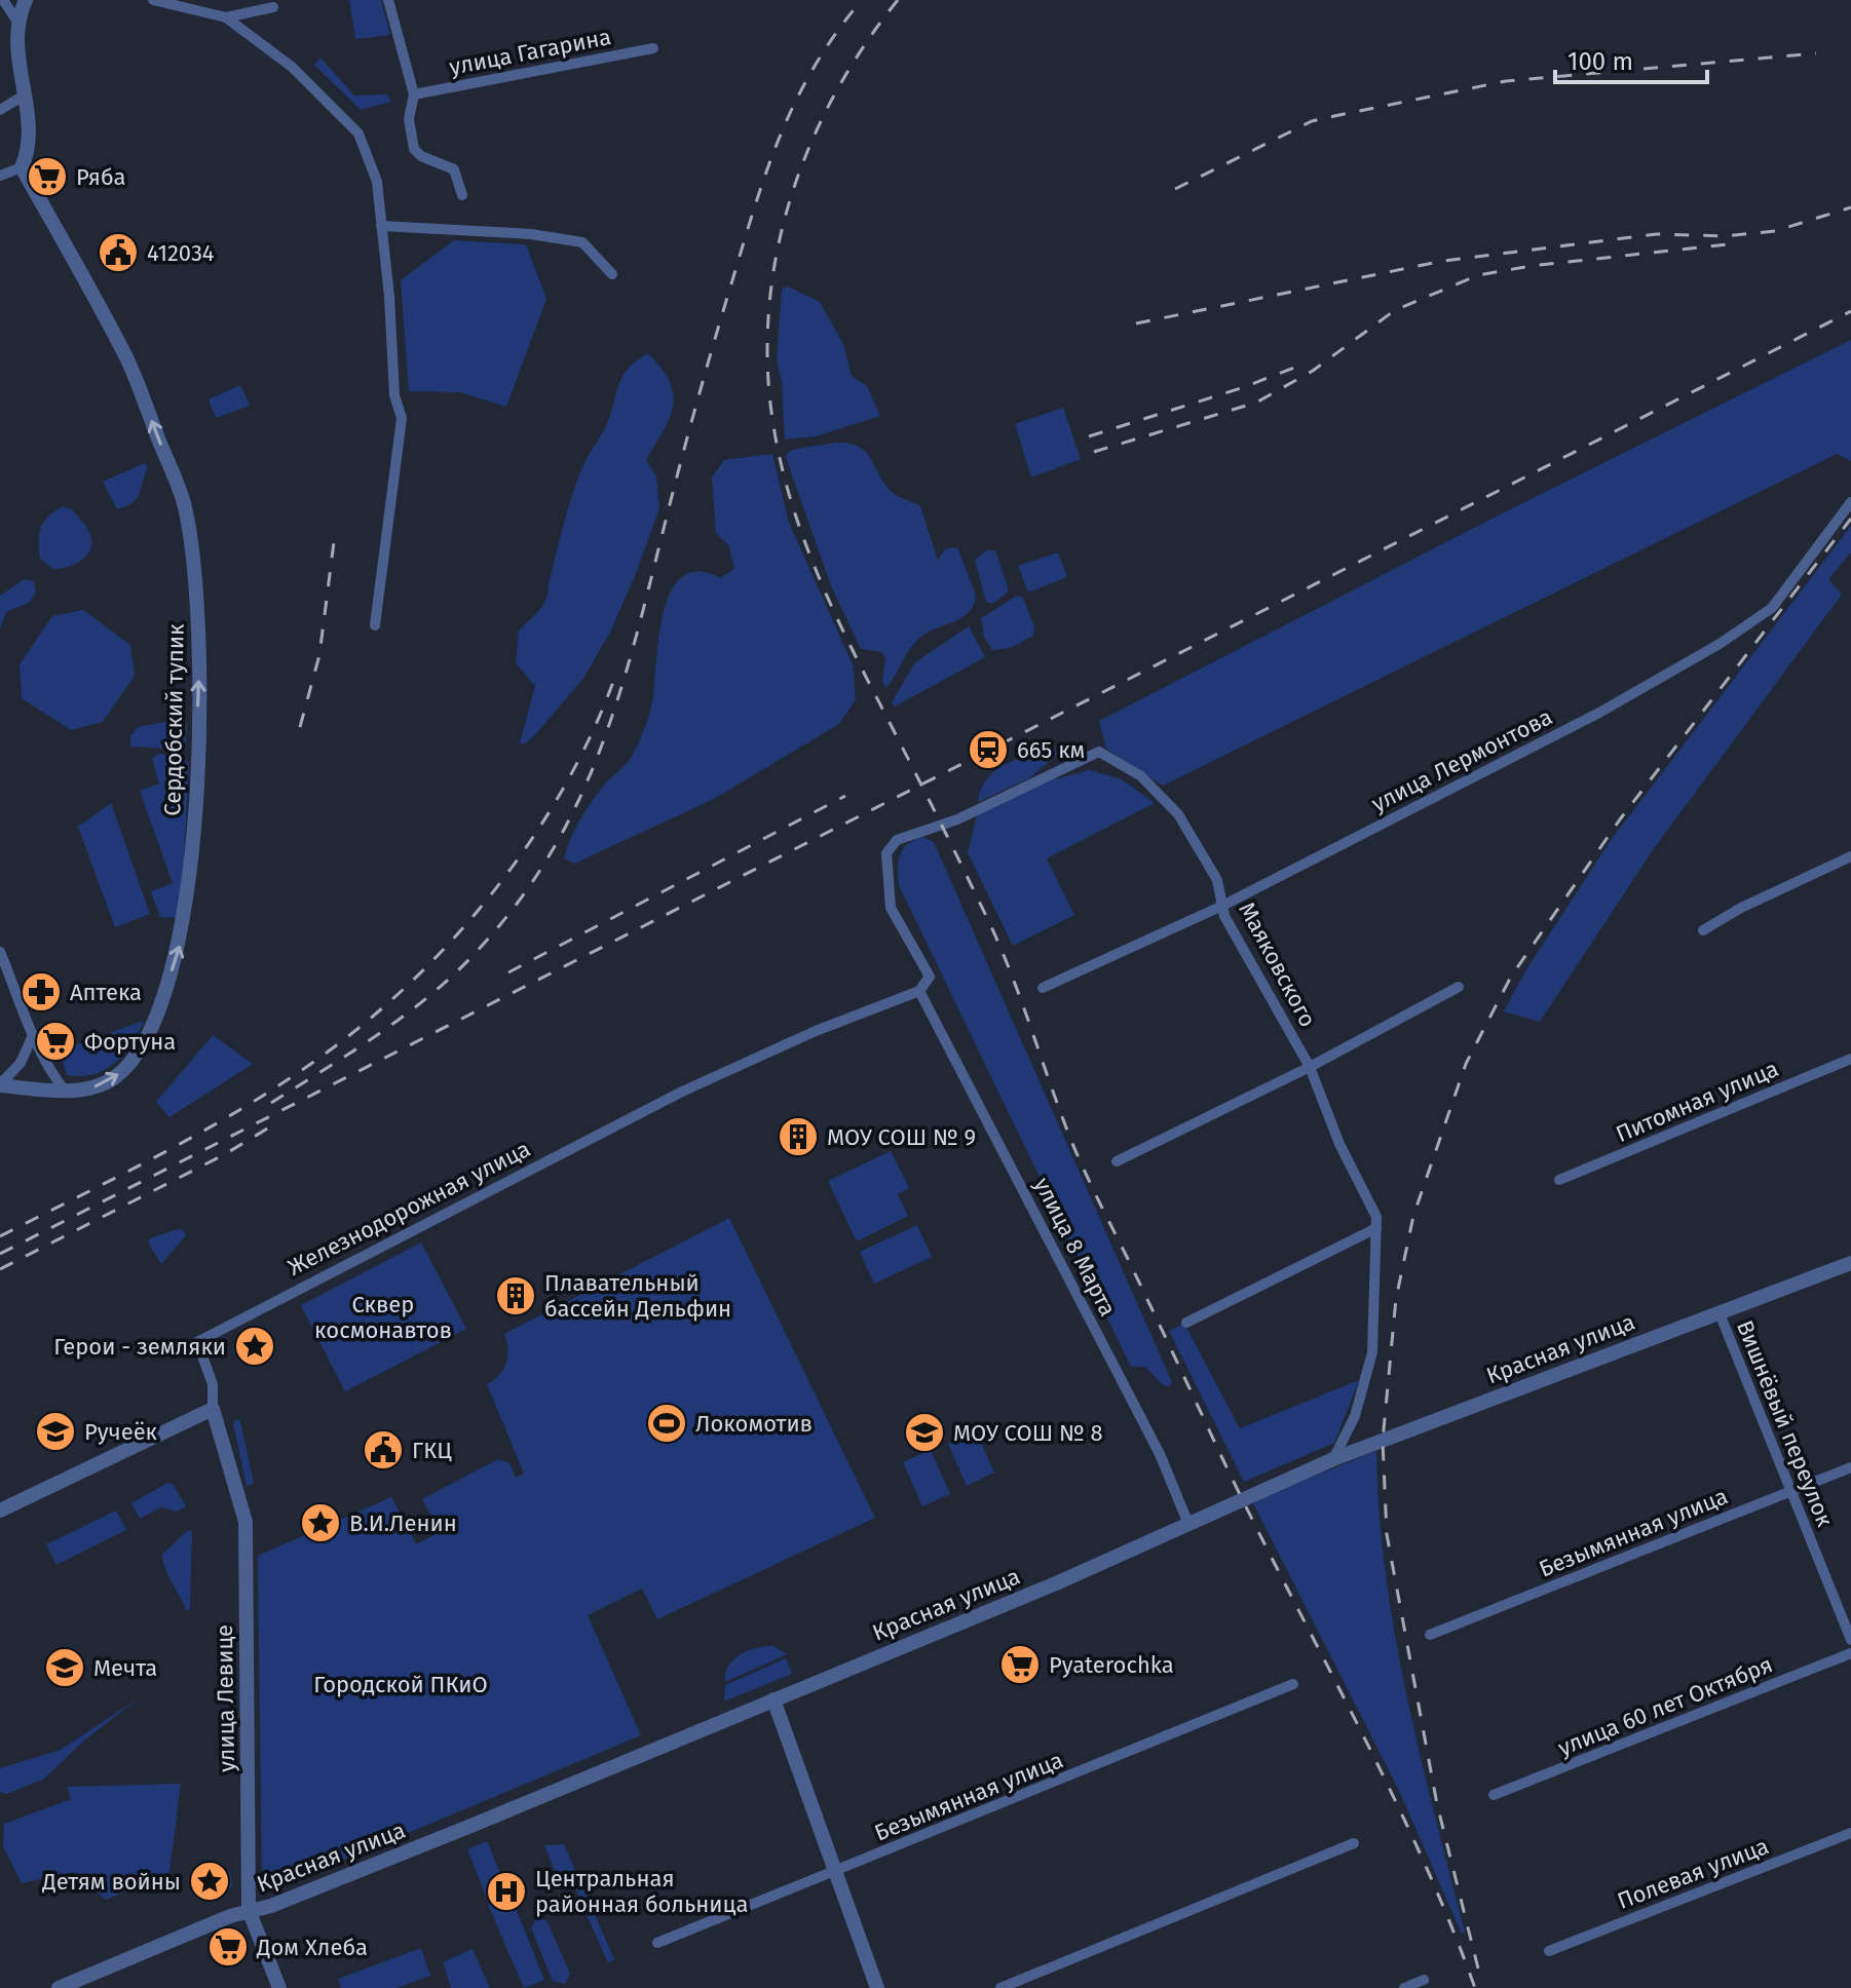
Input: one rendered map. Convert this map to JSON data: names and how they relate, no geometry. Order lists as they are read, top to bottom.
{
  "streets": {
    "street": [
      "улица Гагарина",
      "Сердобский тупик",
      "улица Лермонтова",
      "Маяковского",
      "Питомная улица",
      "Железнодорожная улица",
      "улица 8 Марта",
      "Красная улица",
      "Вишнёвый переулок",
      "Безымянная улица",
      "улица Левице",
      "улица 60 лет Октября",
      "Полевая улица"
    ]
  },
  "crossings": [
    ["улица Лермонтова", "Маяковского"],
    ["Маяковского", "Железнодорожная улица"],
    ["Маяковского", "улица 8 Марта"],
    ["Маяковского", "Красная улица"],
    ["Железнодорожная улица", "улица 8 Марта"],
    ["Железнодорожная улица", "улица Левице"],
    ["улица 8 Марта", "Красная улица"],
    ["Красная улица", "Вишнёвый переулок"],
    ["Красная улица", "улица Левице"],
    ["Вишнёвый переулок", "Безымянная улица"]
  ],
  "one_way": ["Сердобский тупик"],
  "parks": ["Сквер космонавтов", "Городской ПКиО"],
  "places": {
    "supermarket": [
      "Ряба",
      "Фортуна",
      "Pyaterochka",
      "Дом Хлеба"
    ],
    "public building": ["412034", "ГКЦ"],
    "station": ["665 км"],
    "pharmacy": ["Аптека"],
    "building": ["МОУ СОШ № 9", "Плавательный бассейн Дельфин"],
    "place": ["Герои - земляки", "В.И.Ленин", "Детям войны"],
    "sports": ["Локомотив"],
    "school or university": ["Ручеёк", "МОУ СОШ № 8", "Мечта"],
    "hospital": ["Центральная районная больница"]
  },
  "scale_bar": "100 m"
}
